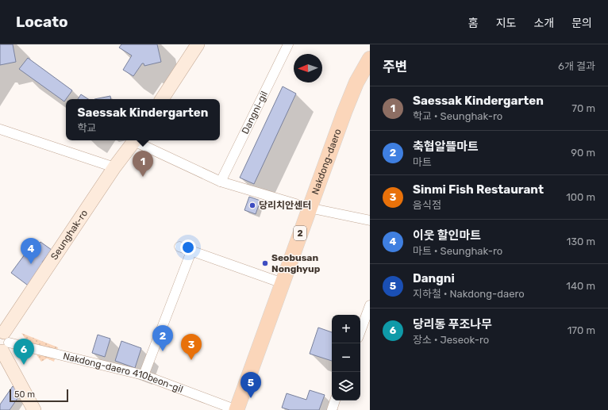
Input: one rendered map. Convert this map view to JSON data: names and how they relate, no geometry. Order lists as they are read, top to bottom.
{
  "streets": {
    "main road": ["Nakdong-daero", "2"],
    "street": ["Dangni-gil", "Seunghak-ro", "Nakdong-daero 410beon-gil"]
  },
  "crossings": [
    ["Nakdong-daero", "Nakdong-daero 410beon-gil"],
    ["Seunghak-ro", "Nakdong-daero 410beon-gil"]
  ],
  "places": ["당리치안센터", "Seobusan Nonghyup"],
  "scale_bar": "50 m",
  "north": "left",
  "page": {
    "header": "Locato",
    "nav": [
      "홈",
      "지도",
      "소개",
      "문의"
    ],
    "heading": ["주변", "6개 결과"],
    "list": [
      {
        "mark": "1",
        "name": "Saessak Kindergarten",
        "note": "학교 · Seunghak-ro",
        "value": "70 m"
      },
      {
        "mark": "2",
        "name": "축협알뜰마트",
        "note": "마트",
        "value": "90 m"
      },
      {
        "mark": "3",
        "name": "Sinmi Fish Restaurant",
        "note": "음식점",
        "value": "100 m"
      },
      {
        "mark": "4",
        "name": "이웃 할인마트",
        "note": "마트 · Seunghak-ro",
        "value": "130 m"
      },
      {
        "mark": "5",
        "name": "Dangni",
        "note": "지하철 · Nakdong-daero",
        "value": "140 m"
      },
      {
        "mark": "6",
        "name": "당리동 푸조나무",
        "note": "장소 · Jeseok-ro",
        "value": "170 m"
      }
    ],
    "popup": ["Saessak Kindergarten", "학교"],
    "pins": [
      "1",
      "4",
      "2",
      "3",
      "6",
      "5"
    ],
    "map_buttons": ["+", "−"],
    "scale": "50 m"
  }
}
